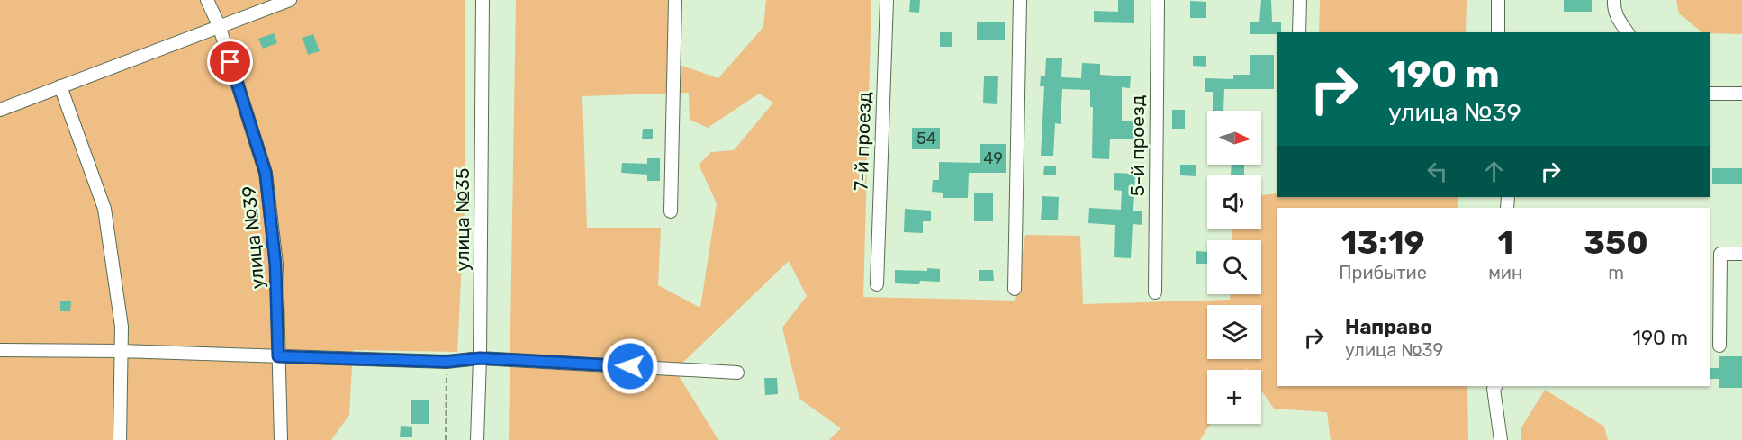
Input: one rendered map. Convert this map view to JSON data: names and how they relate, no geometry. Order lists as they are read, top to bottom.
{
  "streets": {
    "street": [
      "7-й проезд",
      "5-й проезд",
      "улица №35",
      "улица №39"
    ]
  },
  "house_numbers": ["54", "49"],
  "north": "right",
  "page": {
    "turn": ["190 m", "улица №39"],
    "map_buttons": "+",
    "eta": [
      "13:19",
      "Прибытие",
      "1",
      "мин",
      "350",
      "m"
    ],
    "list": [
      {
        "name": "Направо",
        "note": "улица №39",
        "value": "190 m"
      }
    ]
  }
}
